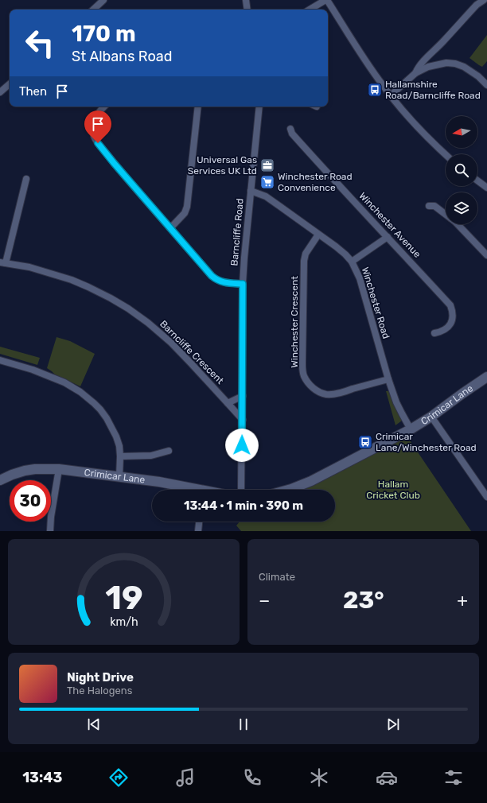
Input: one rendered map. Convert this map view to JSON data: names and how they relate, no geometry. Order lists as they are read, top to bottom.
{
  "streets": {
    "street": [
      "Winchester Avenue",
      "Barncliffe Road",
      "Winchester Road",
      "Winchester Crescent",
      "Barncliffe Crescent",
      "Crimicar Lane"
    ]
  },
  "crossings": [
    ["Barncliffe Road", "Winchester Road"],
    ["Barncliffe Road", "Barncliffe Crescent"],
    ["Winchester Road", "Winchester Crescent"],
    ["Winchester Road", "Crimicar Lane"]
  ],
  "parks": ["Hallam Cricket Club"],
  "places": {
    "bus stop": ["Hallamshire Road/Barncliffe Road", "Crimicar Lane/Winchester Road"],
    "office": ["Universal Gas Services UK Ltd"],
    "supermarket": ["Winchester Road Convenience"]
  },
  "north": "left",
  "page": {
    "turn": ["170 m", "St Albans Road"],
    "then": "Then",
    "limit": "30",
    "trip": "13:44 · 1 min · 390 m",
    "tile": "Climate",
    "heat": ["−", "23°", "+"],
    "song": ["Night Drive", "The Halogens"],
    "tabs": "13:43",
    "gauge": ["19", "km/h"]
  }
}
